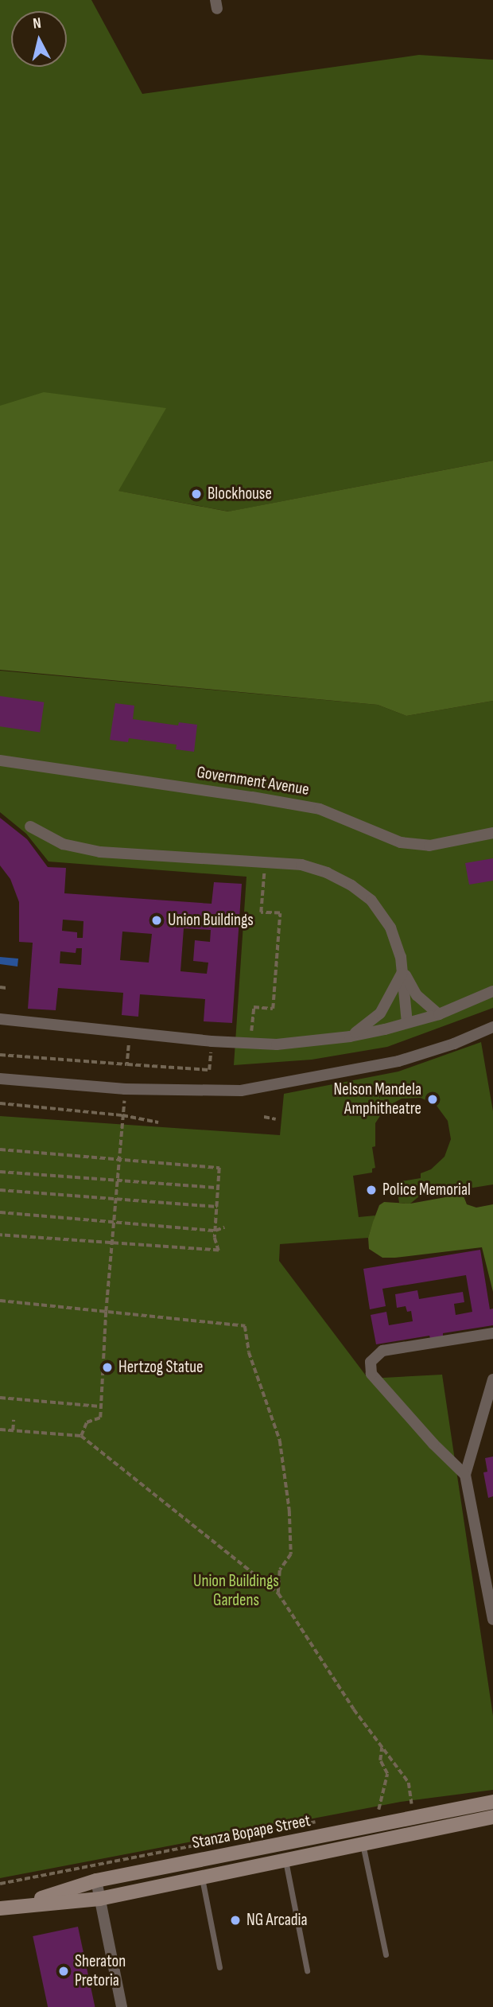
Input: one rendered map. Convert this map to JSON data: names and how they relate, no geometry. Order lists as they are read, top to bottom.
{
  "streets": {
    "main road": ["Stanza Bopape Street"],
    "street": ["Government Avenue"]
  },
  "parks": ["Union Buildings Gardens"],
  "places": [
    "Blockhouse",
    "Union Buildings",
    "Nelson Mandela Amphitheatre",
    "Police Memorial",
    "Hertzog Statue",
    "NG Arcadia",
    "Sheraton Pretoria"
  ],
  "north": "top"
}
